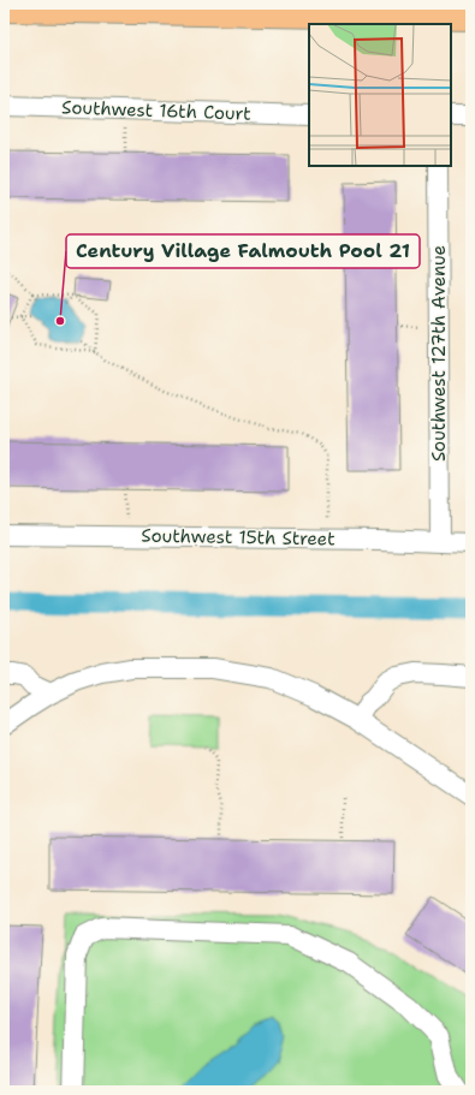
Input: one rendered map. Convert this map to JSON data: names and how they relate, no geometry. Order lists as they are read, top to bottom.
{
  "streets": {
    "street": ["Southwest 16th Court", "Southwest 127th Avenue", "Southwest 15th Street"]
  },
  "crossings": [
    ["Southwest 127th Avenue", "Southwest 15th Street"]
  ],
  "places": ["Century Village Falmouth Pool 21"]
}
